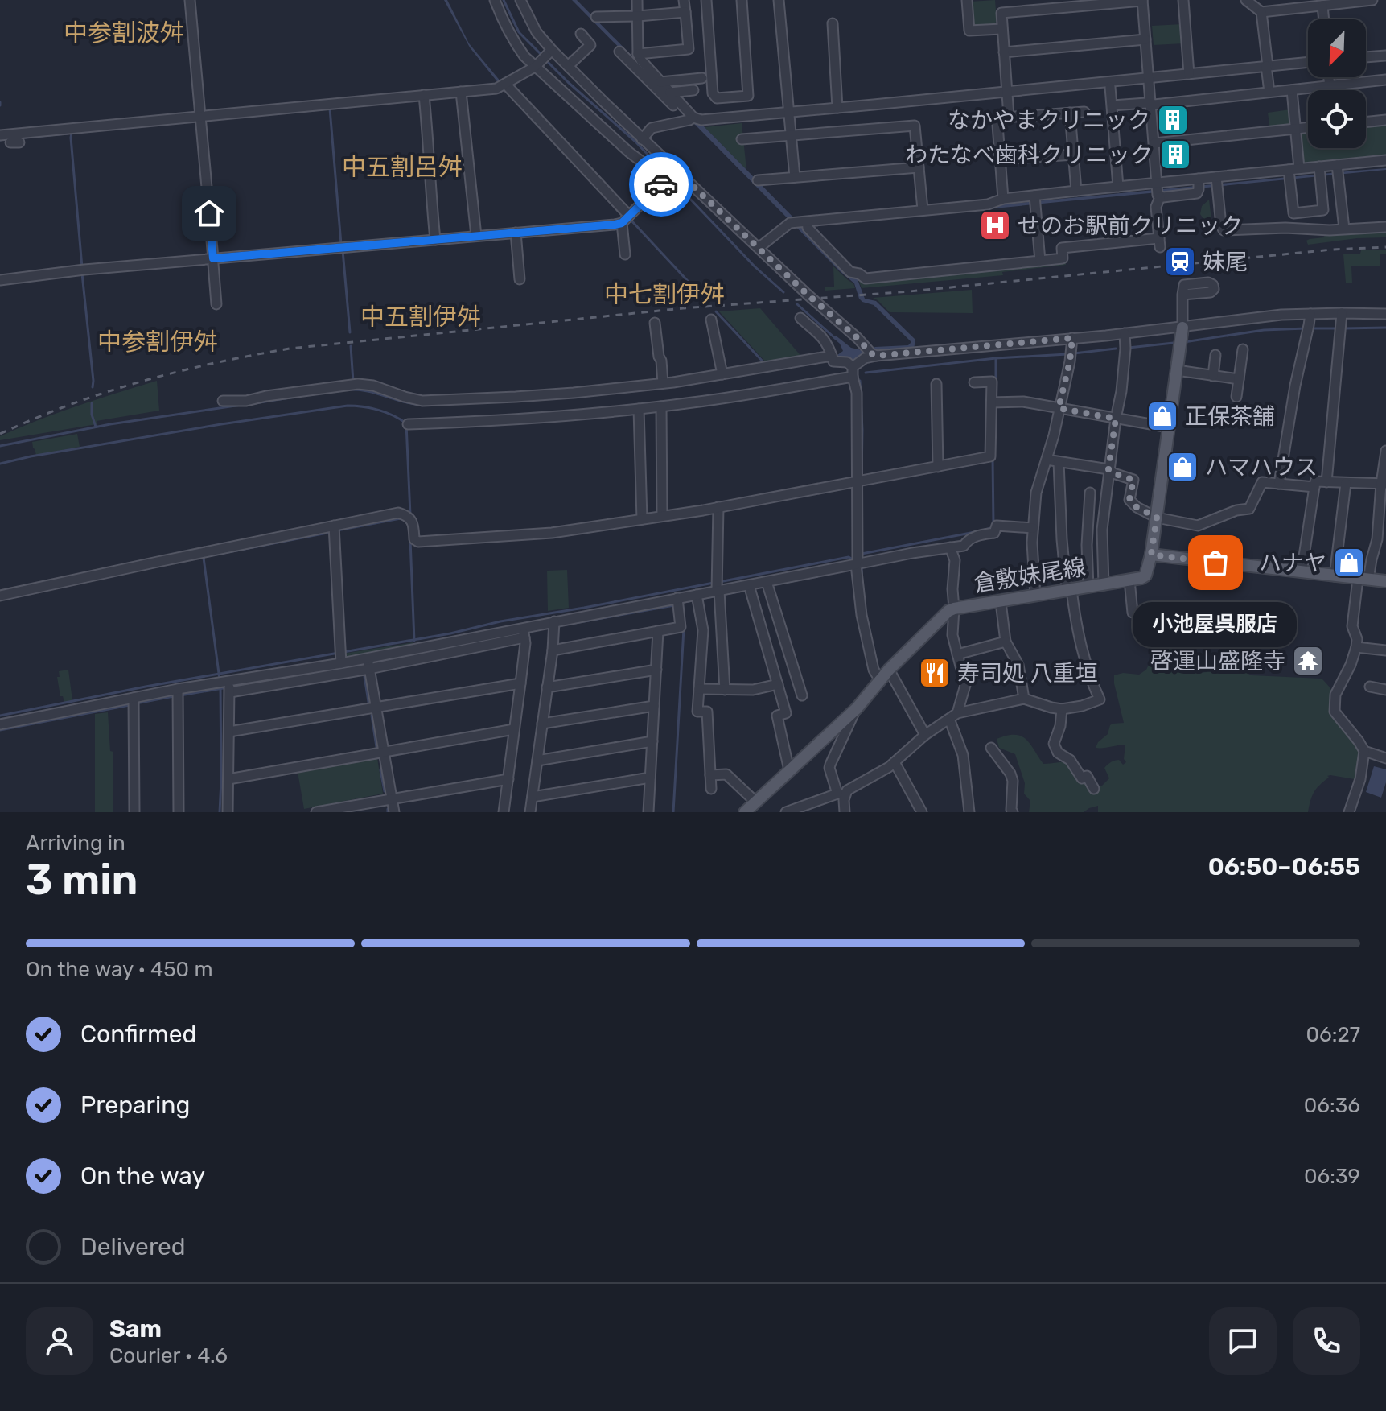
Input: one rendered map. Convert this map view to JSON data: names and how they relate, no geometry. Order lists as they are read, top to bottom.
{
  "streets": {
    "main road": ["倉敷妹尾線"]
  },
  "districts": [
    "中参割波舛",
    "中五割呂舛",
    "中七割伊舛",
    "中五割伊舛",
    "中参割伊舛"
  ],
  "places": {
    "building": ["なかやまクリニック", "わたなべ歯科クリニック"],
    "hospital": ["せのお駅前クリニック"],
    "station": ["妹尾"],
    "shop": ["正保茶舗", "ハマハウス", "ハナヤ"],
    "other": ["小池屋呉服店"],
    "temple": ["啓運山盛隆寺"],
    "restaurant": ["寿司処 八重垣"]
  },
  "north": "bottom left",
  "page": {
    "bubble": "小池屋呉服店",
    "heading": ["3 min", "Arriving in", "06:50–06:55"],
    "panel": ["Sam", "Courier · 4.6"],
    "bar": "On the way · 450 m",
    "list": [
      ["Confirmed", "06:27"],
      ["Preparing", "06:36"],
      ["On the way", "06:39"],
      "Delivered"
    ]
  }
}
